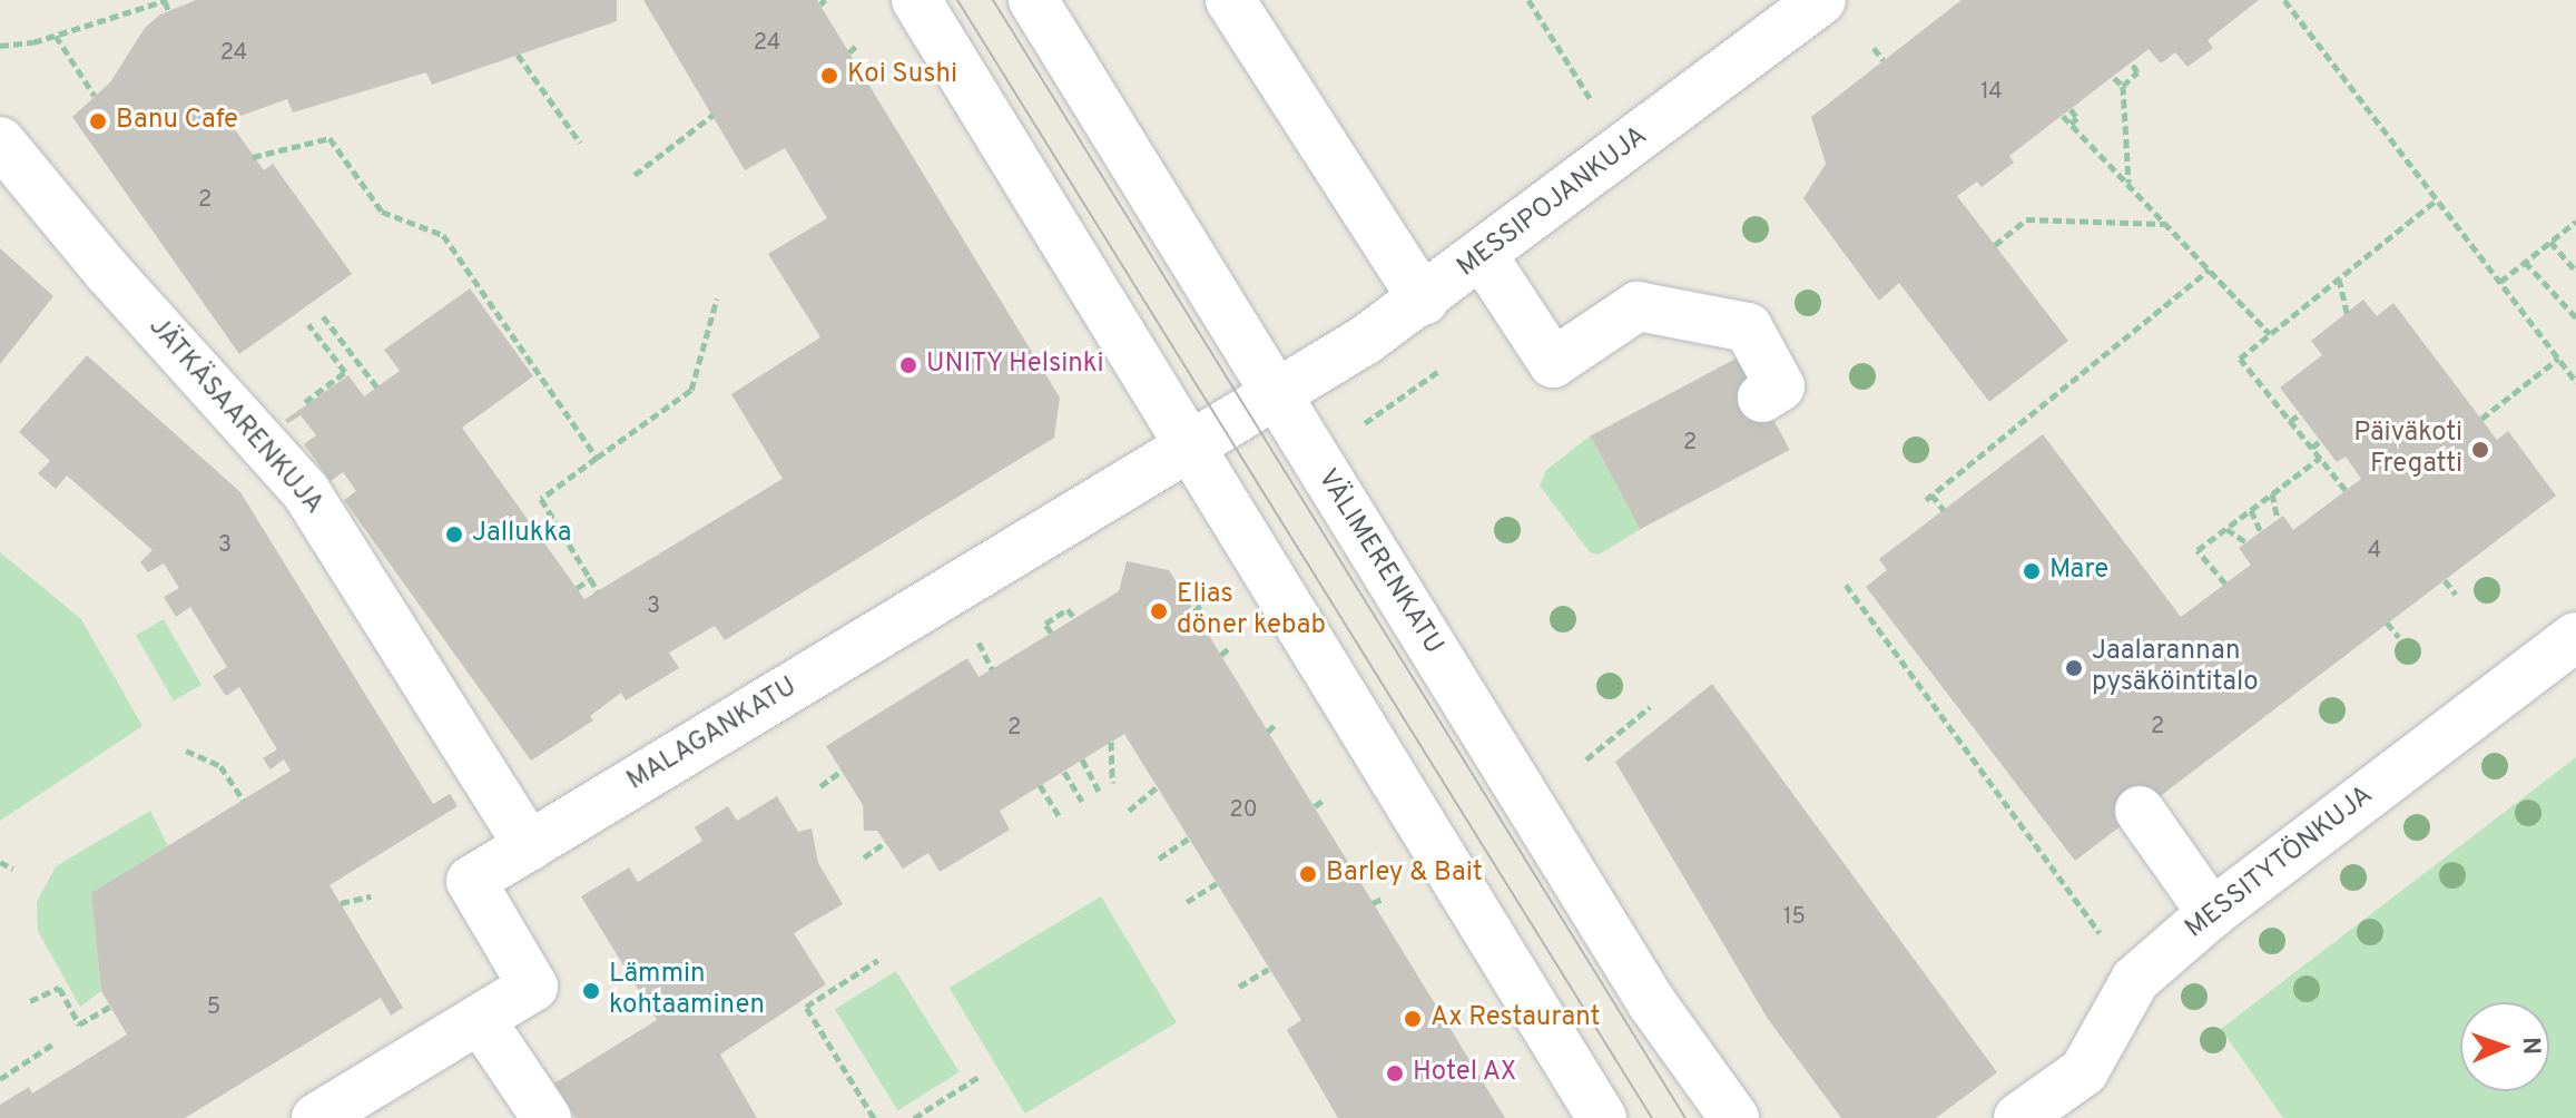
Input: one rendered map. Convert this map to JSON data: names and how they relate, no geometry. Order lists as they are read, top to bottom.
{
  "streets": {
    "street": [
      "MESSIPOJANKUJA",
      "JÄTKÄSAARENKUJA",
      "VÄLIMERENKATU",
      "MALAGANKATU",
      "MESSITYTÖNKUJA"
    ]
  },
  "crossings": [
    ["MESSIPOJANKUJA", "VÄLIMERENKATU"],
    ["MESSIPOJANKUJA", "MALAGANKATU"],
    ["JÄTKÄSAARENKUJA", "MALAGANKATU"],
    ["VÄLIMERENKATU", "MALAGANKATU"]
  ],
  "places": [
    "Koi Sushi",
    "Banu Cafe",
    "UNITY Helsinki",
    "Päiväkoti Fregatti",
    "Jallukka",
    "Mare",
    "Elias döner kebab",
    "Jaalarannan pysäköintitalo",
    "Barley & Bait",
    "Lämmin kohtaaminen",
    "Ax Restaurant",
    "Hotel AX"
  ],
  "house_numbers": [
    "24",
    "24",
    "14",
    "2",
    "2",
    "3",
    "4",
    "3",
    "2",
    "2",
    "20",
    "15",
    "5"
  ],
  "north": "right"
}
